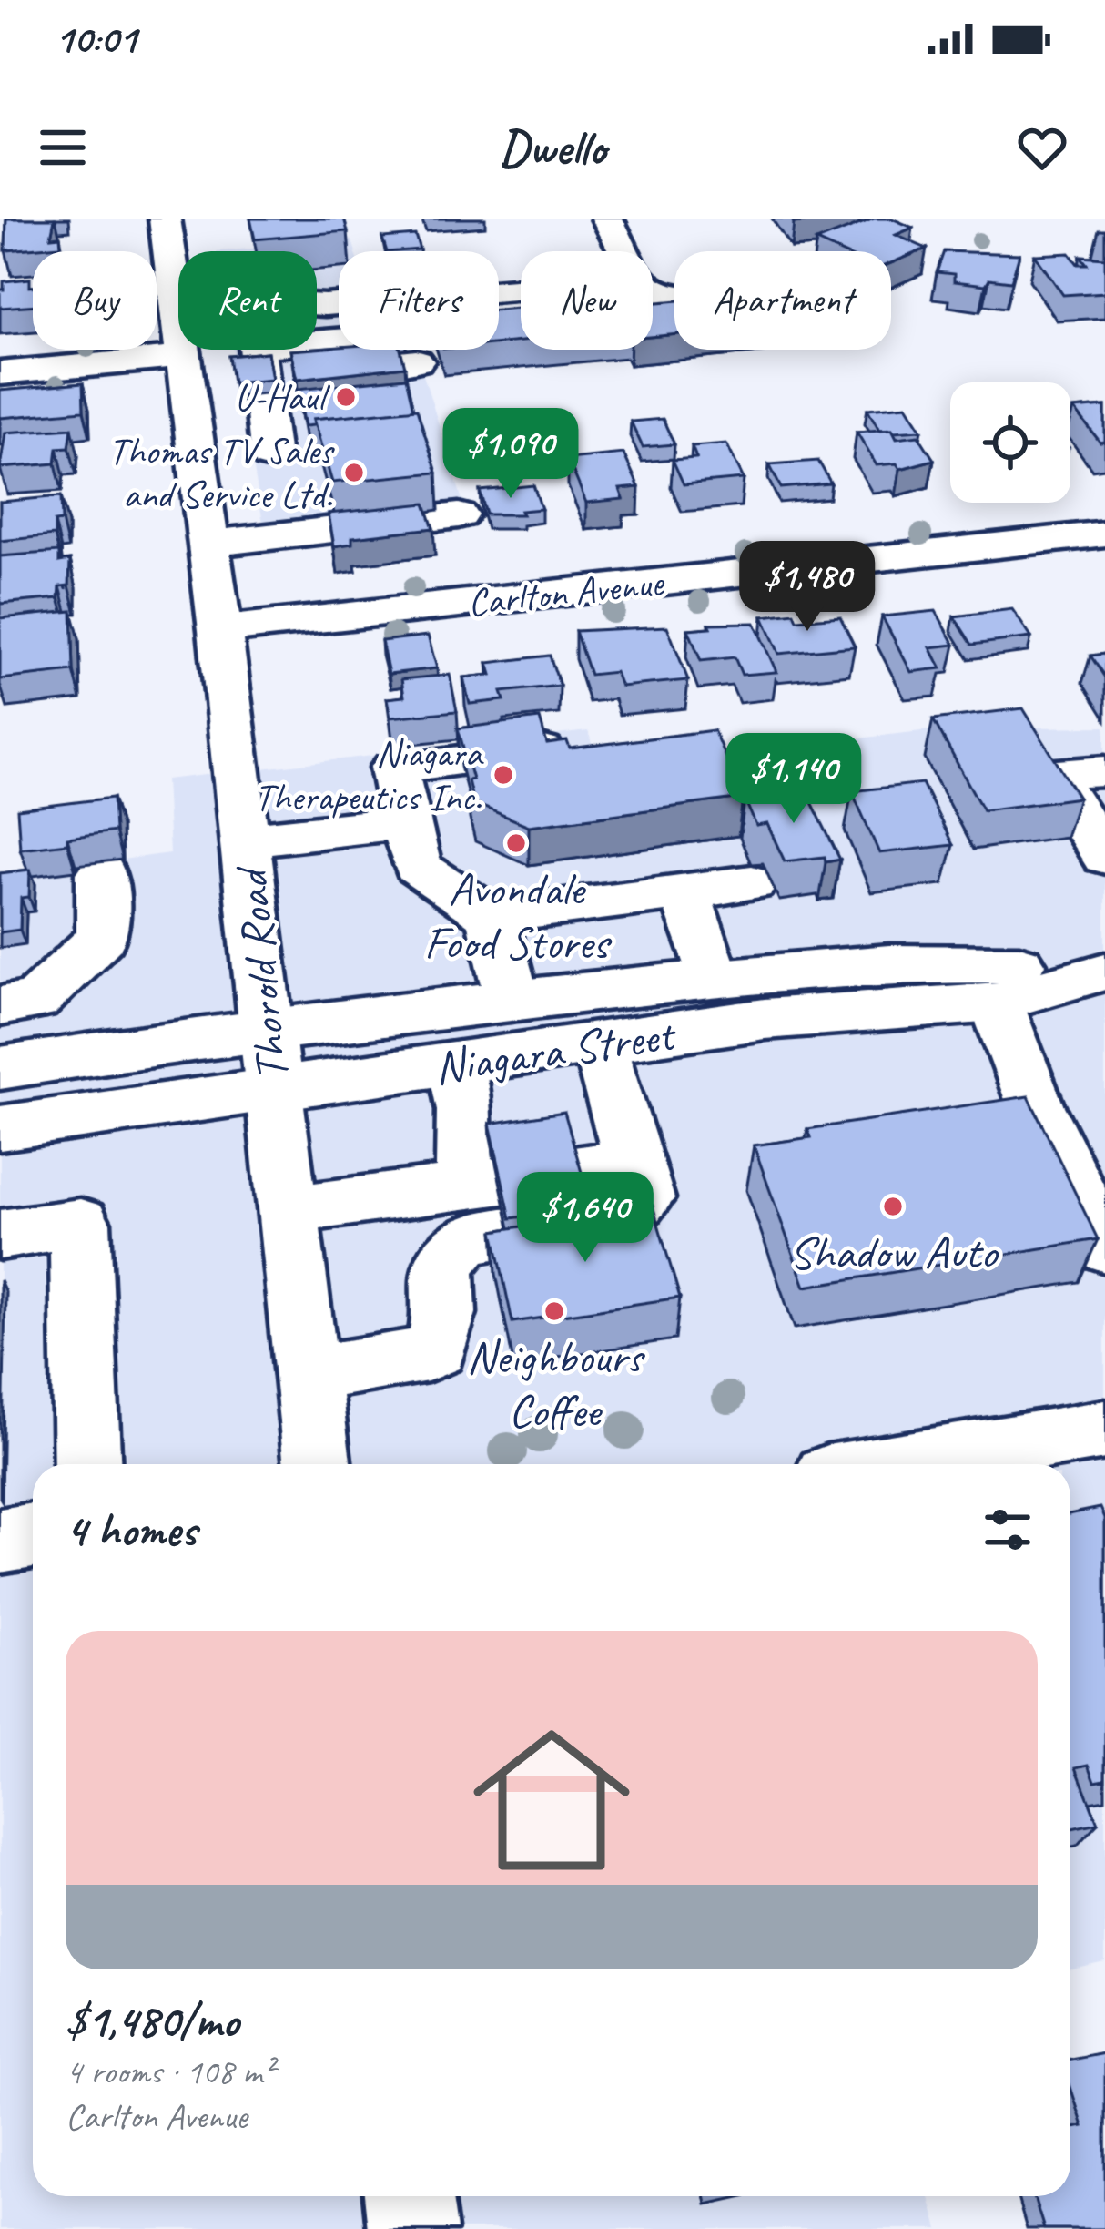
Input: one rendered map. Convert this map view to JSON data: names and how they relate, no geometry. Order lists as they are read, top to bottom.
{
  "streets": {
    "street": ["Carlton Avenue", "Thorold Road", "Niagara Street"]
  },
  "crossings": [
    ["Carlton Avenue", "Thorold Road"],
    ["Thorold Road", "Niagara Street"]
  ],
  "places": [
    "U-Haul",
    "Thomas TV Sales and Service Ltd.",
    "Niagara Therapeutics Inc.",
    "Avondale Food Stores",
    "Shadow Auto",
    "Neighbours Coffee"
  ],
  "page": {
    "status": "10:01",
    "header": "Dwello",
    "chip": [
      "Buy",
      "Rent",
      "Filters",
      "New",
      "Apartment"
    ],
    "price": [
      "$1,090",
      "$1,480",
      "$1,140",
      "$1,640"
    ],
    "heading": "4 homes",
    "list": [
      {
        "name": "$1,480/mo",
        "note": "4 rooms · 108 m² · Carlton Avenue"
      }
    ]
  }
}
